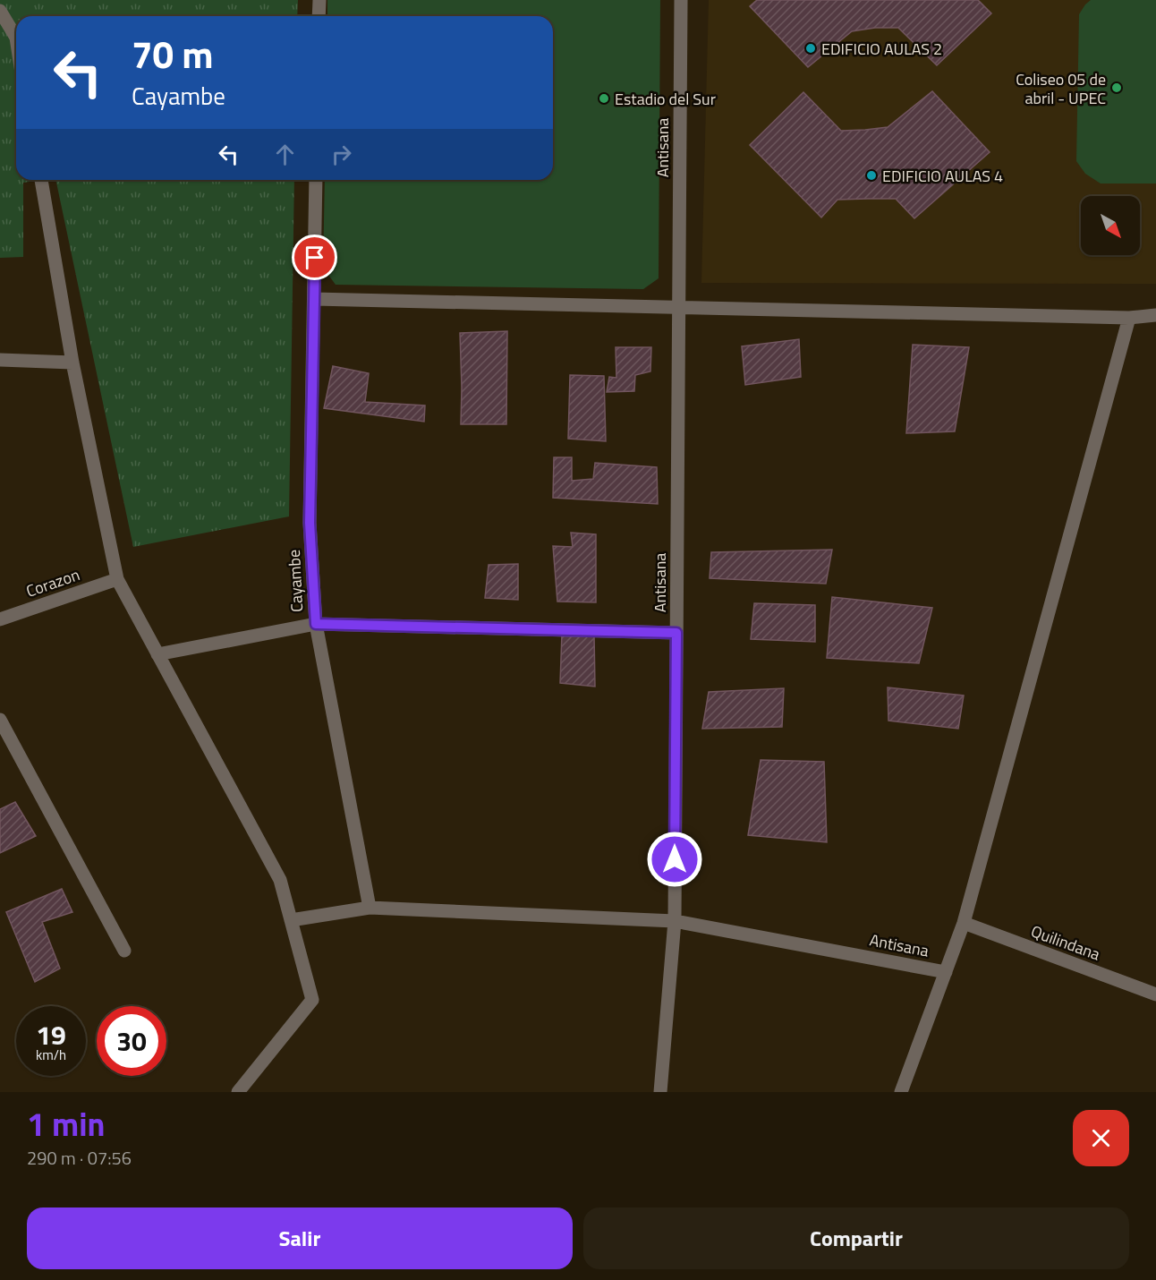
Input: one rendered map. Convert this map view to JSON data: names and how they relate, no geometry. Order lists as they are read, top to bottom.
{
  "streets": {
    "street": [
      "Antisana",
      "Cayambe",
      "Corazon",
      "Quilindana"
    ]
  },
  "crossings": [
    ["Antisana", "Cayambe"]
  ],
  "places": [
    "EDIFICIO AULAS 2",
    "Coliseo 05 de abril - UPEC",
    "Estadio del Sur",
    "EDIFICIO AULAS 4"
  ],
  "north": "bottom right",
  "page": {
    "turn": ["70 m", "Cayambe"],
    "speed": "19 km/h",
    "limit": "30",
    "heading": ["1 min", "290 m · 07:56"],
    "buttons": ["Salir", "Compartir"]
  }
}
